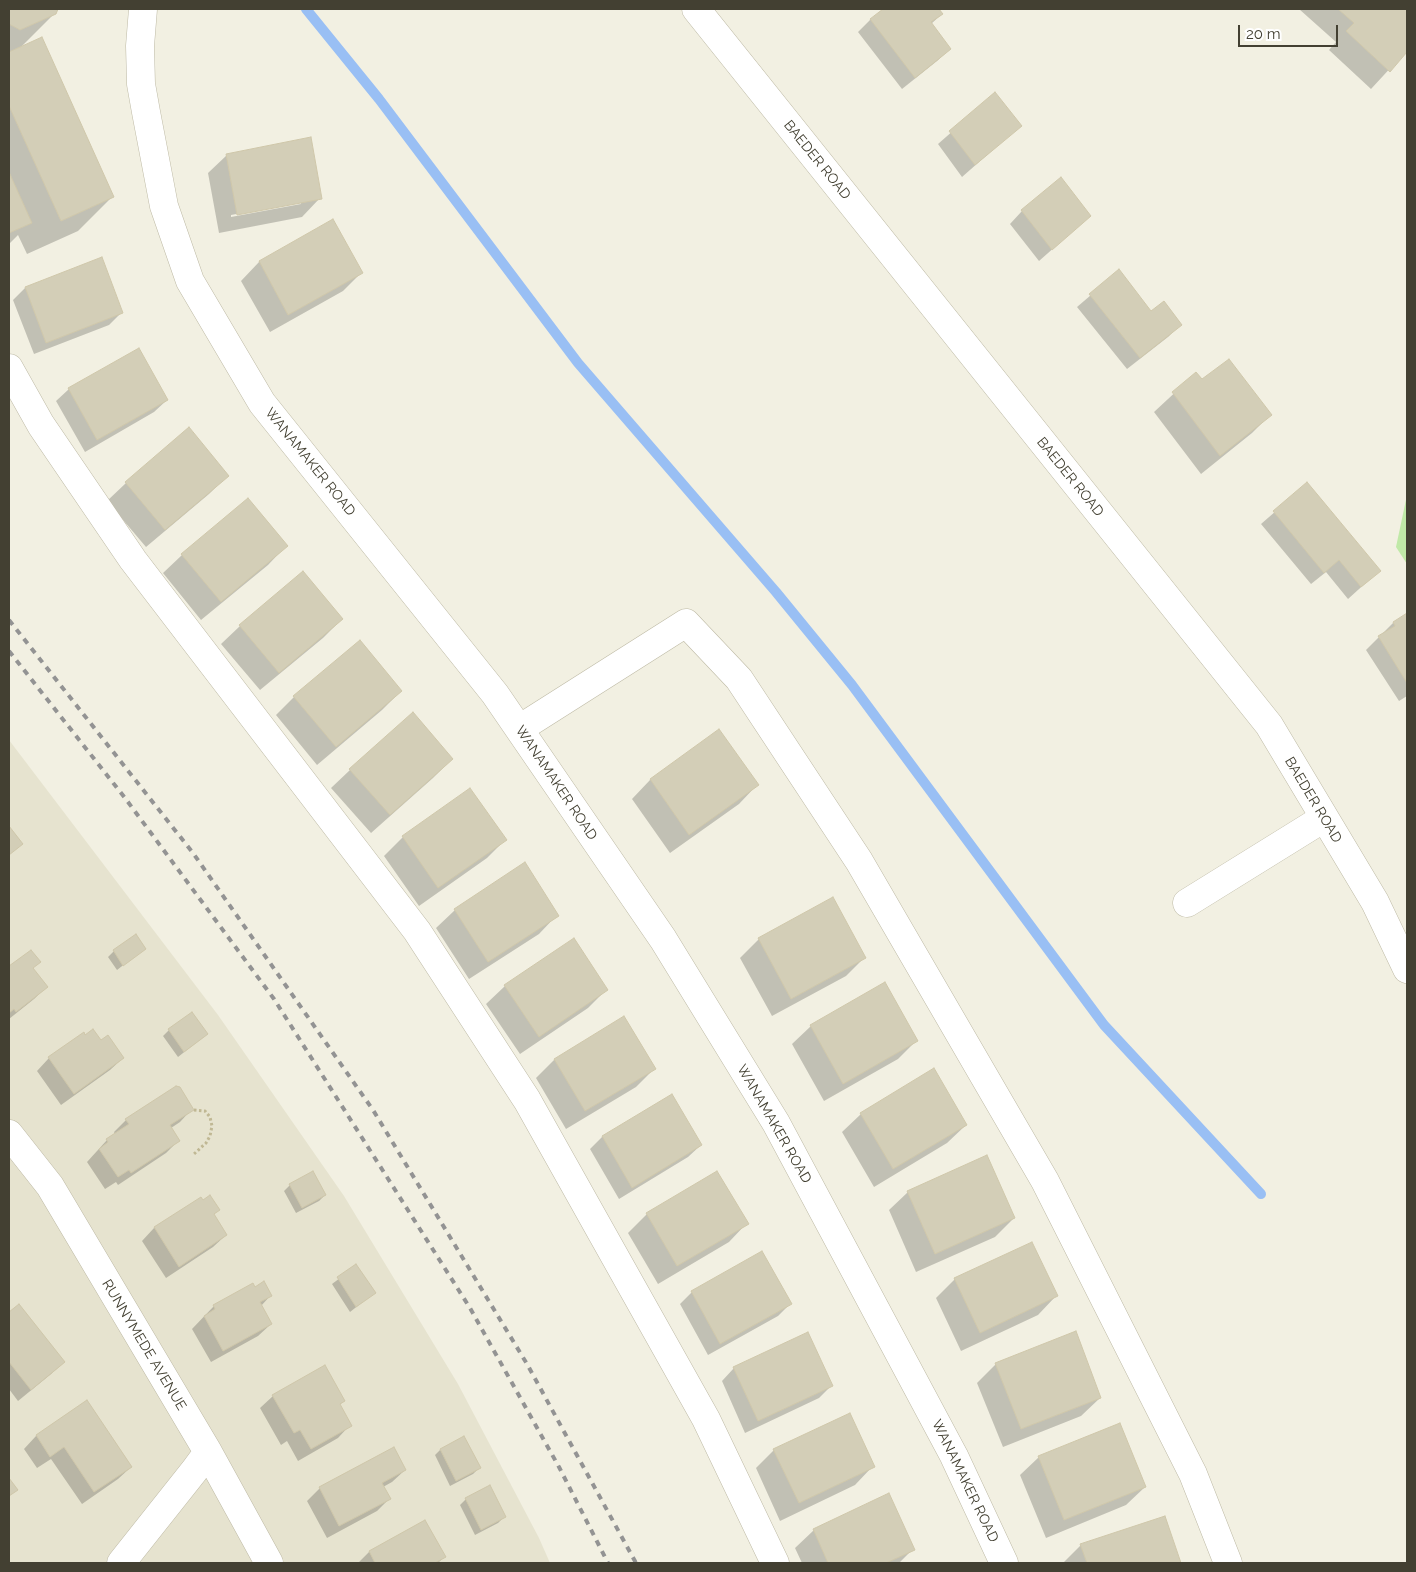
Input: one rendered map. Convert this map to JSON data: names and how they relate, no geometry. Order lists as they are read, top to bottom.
{
  "streets": {
    "street": ["BAEDER ROAD", "WANAMAKER ROAD", "RUNNYMEDE AVENUE"]
  },
  "scale_bar": "20 m"
}
